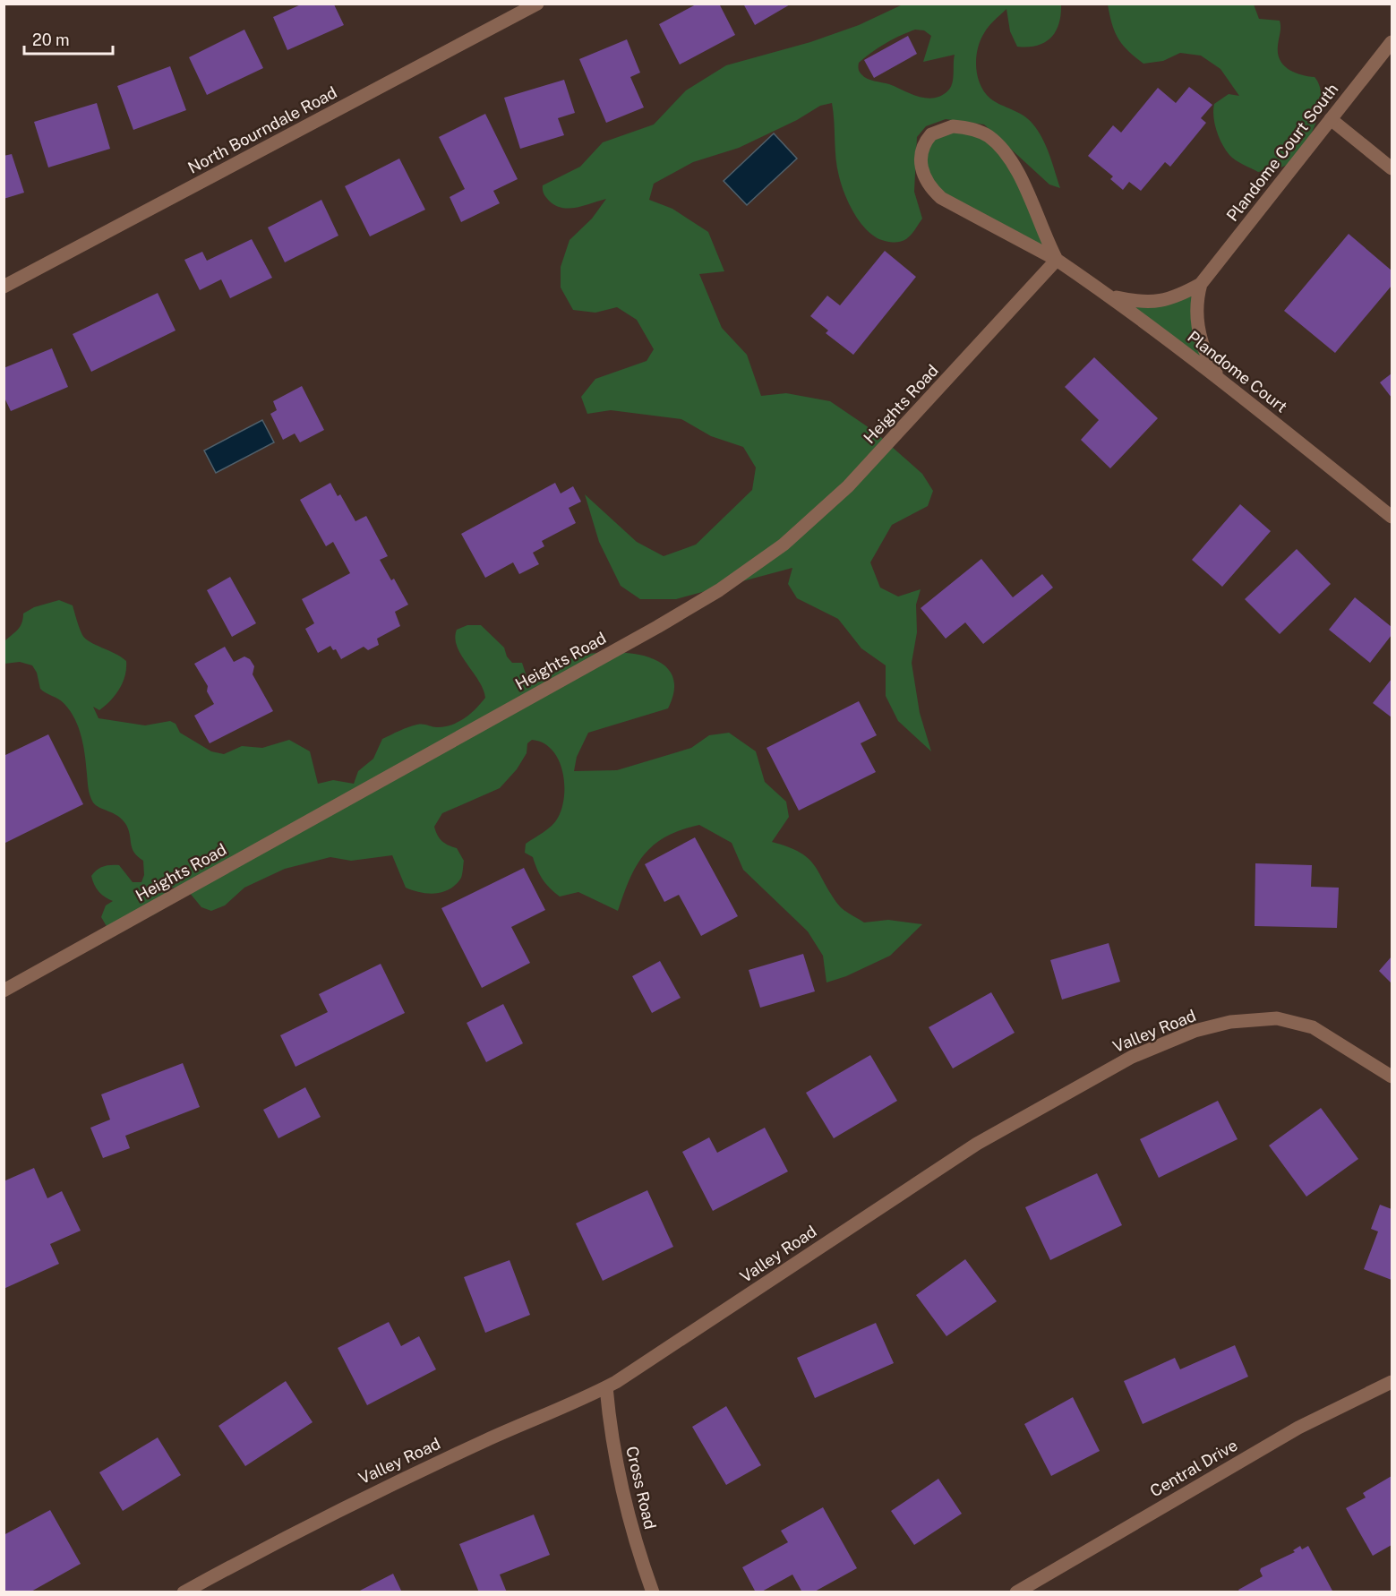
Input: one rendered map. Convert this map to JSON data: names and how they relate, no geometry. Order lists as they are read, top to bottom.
{
  "streets": {
    "street": [
      "North Bourndale Road",
      "Plandome Court South",
      "Plandome Court",
      "Heights Road",
      "Valley Road",
      "Central Drive",
      "Cross Road"
    ]
  },
  "crossings": [
    ["Plandome Court South", "Plandome Court"],
    ["Plandome Court", "Heights Road"],
    ["Valley Road", "Cross Road"]
  ],
  "scale_bar": "20 m"
}
